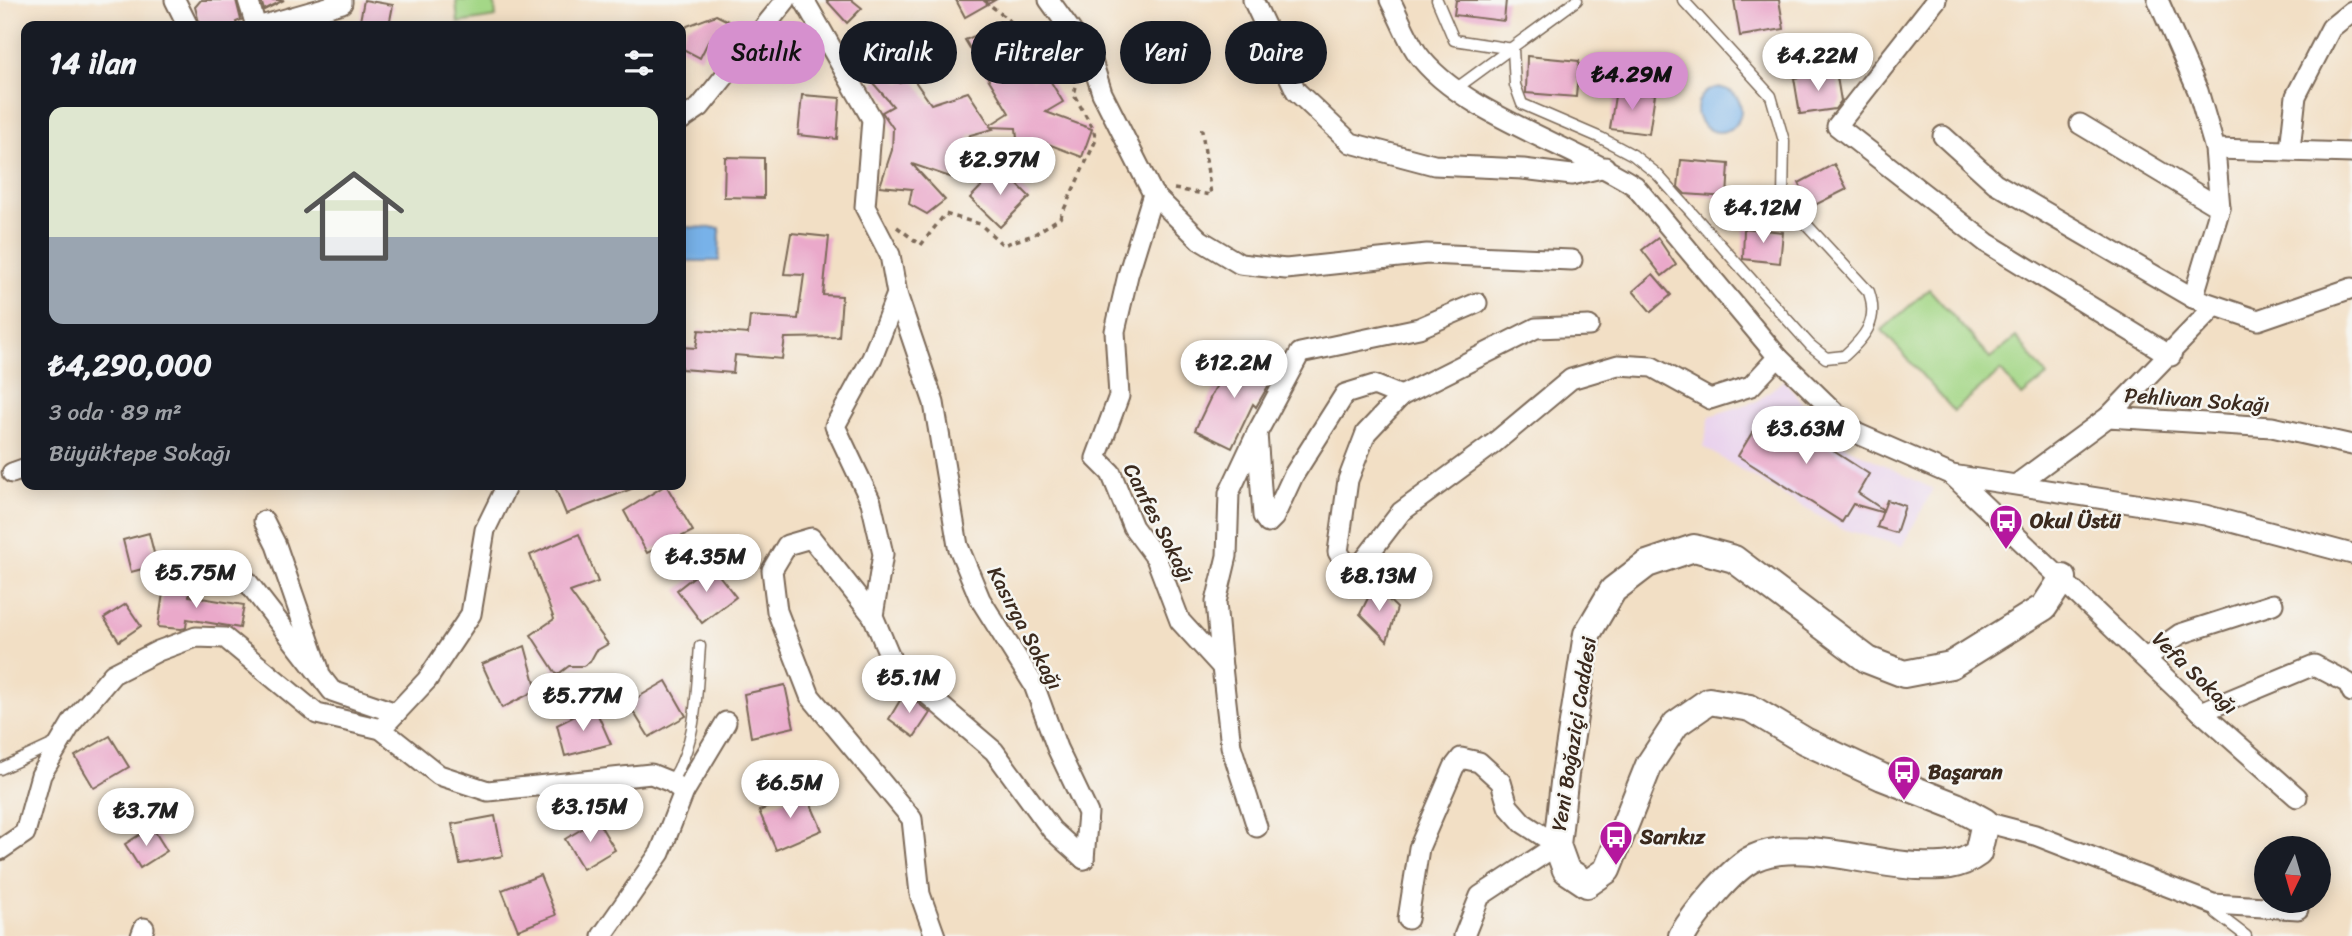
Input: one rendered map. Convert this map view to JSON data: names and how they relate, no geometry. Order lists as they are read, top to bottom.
{
  "streets": {
    "street": [
      "Pehlivan Sokağı",
      "Canfes Sokağı",
      "Kasırga Sokağı",
      "Vefa Sokağı",
      "Yeni Boğaziçi Caddesi"
    ]
  },
  "crossings": [
    ["Vefa Sokağı", "Yeni Boğaziçi Caddesi"]
  ],
  "places": {
    "bus stop": ["Okul Üstü", "Başaran", "Sarıkız"]
  },
  "north": "bottom",
  "page": {
    "chip": [
      "Satılık",
      "Kiralık",
      "Filtreler",
      "Yeni",
      "Daire"
    ],
    "heading": "14 ilan",
    "price": [
      "₺4.22M",
      "₺4.29M",
      "₺2.97M",
      "₺4.12M",
      "₺12.2M",
      "₺3.63M",
      "₺4.35M",
      "₺5.75M",
      "₺8.13M",
      "₺5.1M",
      "₺5.77M",
      "₺6.5M",
      "₺3.15M",
      "₺3.7M"
    ],
    "list": [
      {
        "name": "₺4,290,000",
        "note": "3 oda · 89 m² · Büyüktepe Sokağı"
      }
    ]
  }
}
